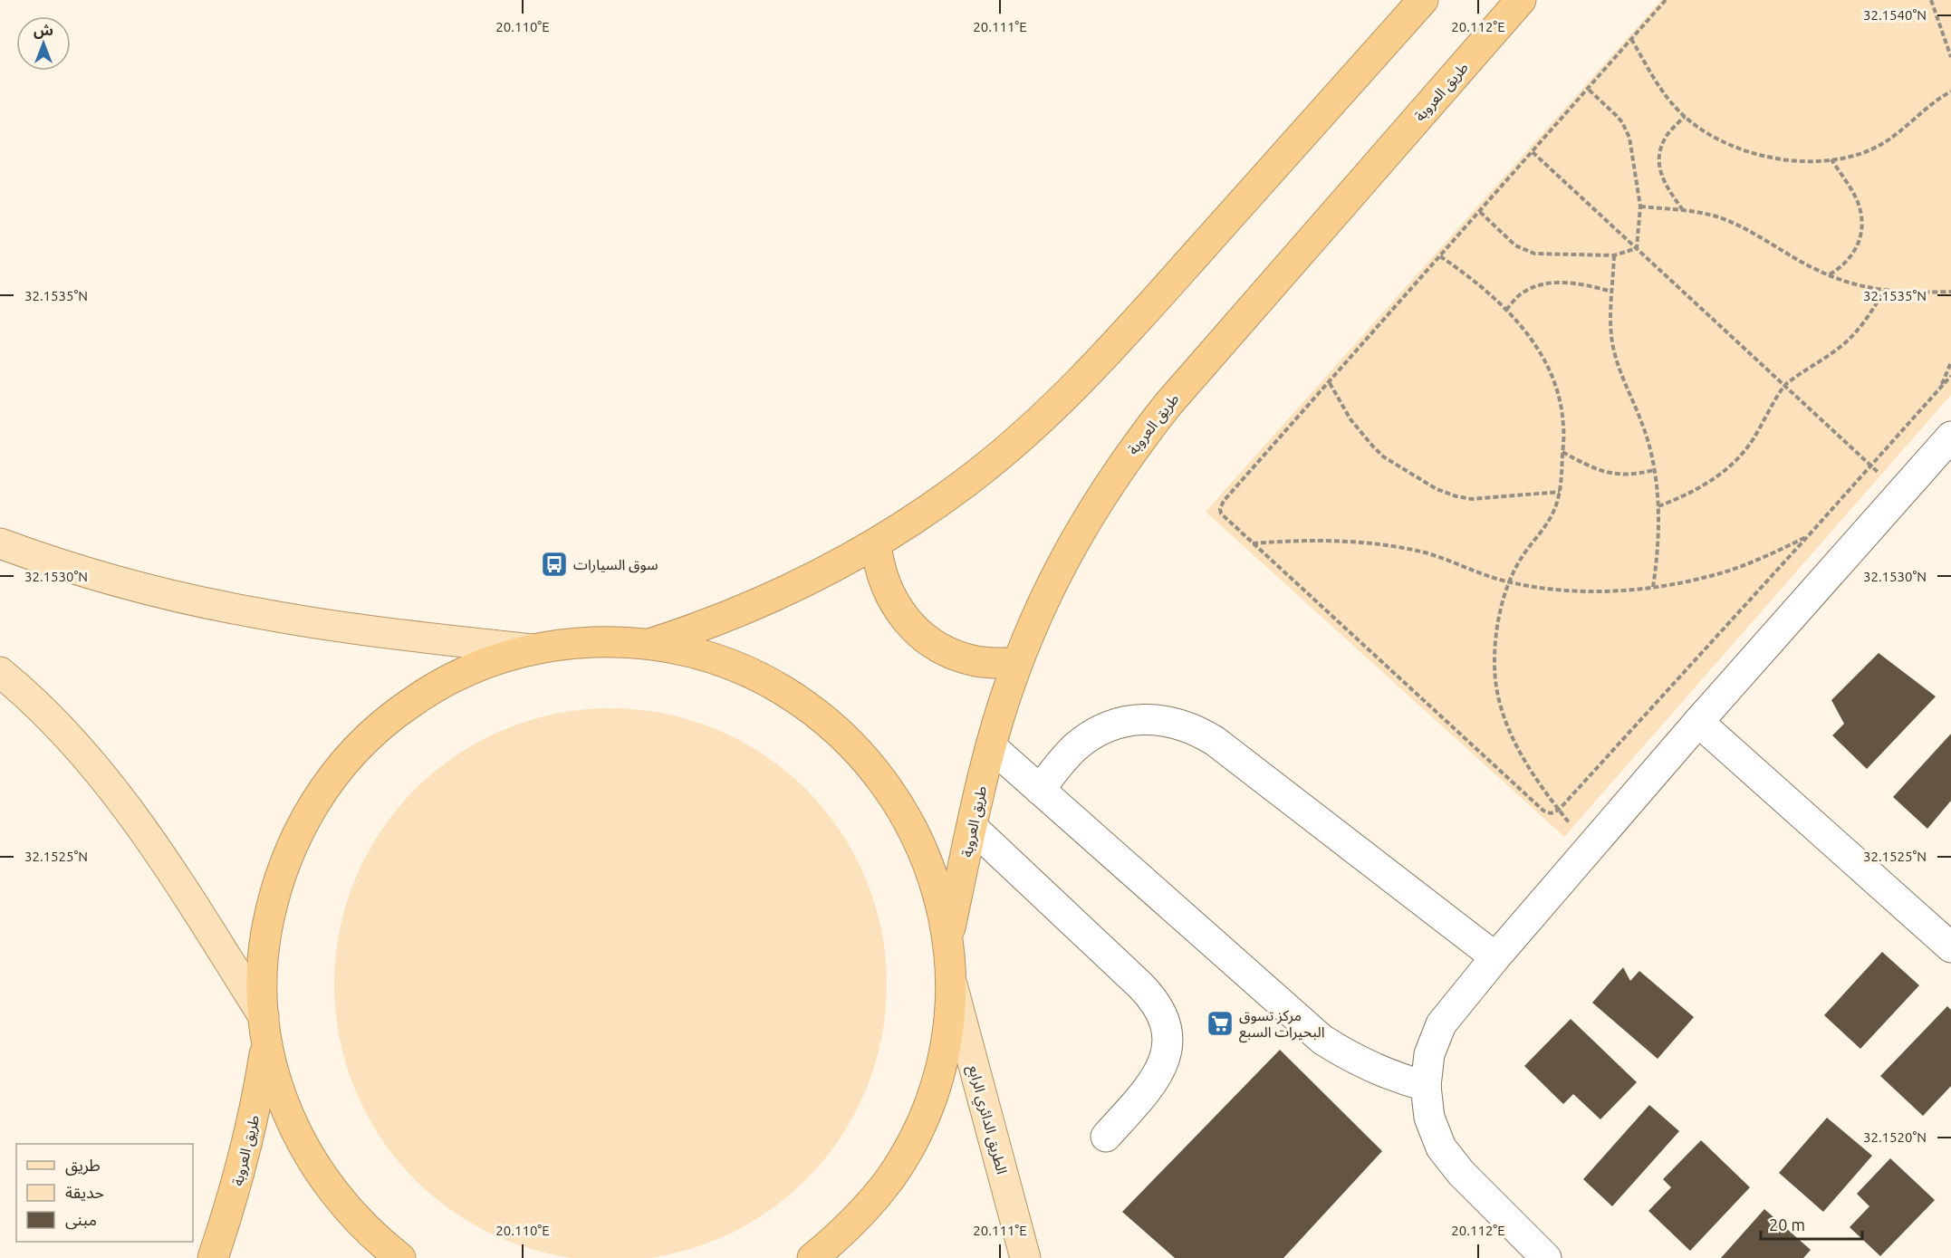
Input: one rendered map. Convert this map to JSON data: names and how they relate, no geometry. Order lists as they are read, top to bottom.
{
  "streets": {
    "highway": ["طريق العروبة"],
    "main road": ["الطريق الدائري الرابع"]
  },
  "places": {
    "bus stop": ["سوق السيارات"],
    "supermarket": ["مركز تسوق البحيرات السبع"]
  },
  "legend": ["طريق", "حديقة", "مبنى"],
  "scale_bar": "20 m",
  "north": "top",
  "coordinates": [
    "32.1540°N",
    "20.110°E",
    "20.111°E",
    "20.112°E",
    "32.1535°N",
    "32.1530°N",
    "32.1525°N",
    "32.1520°N"
  ]
}
